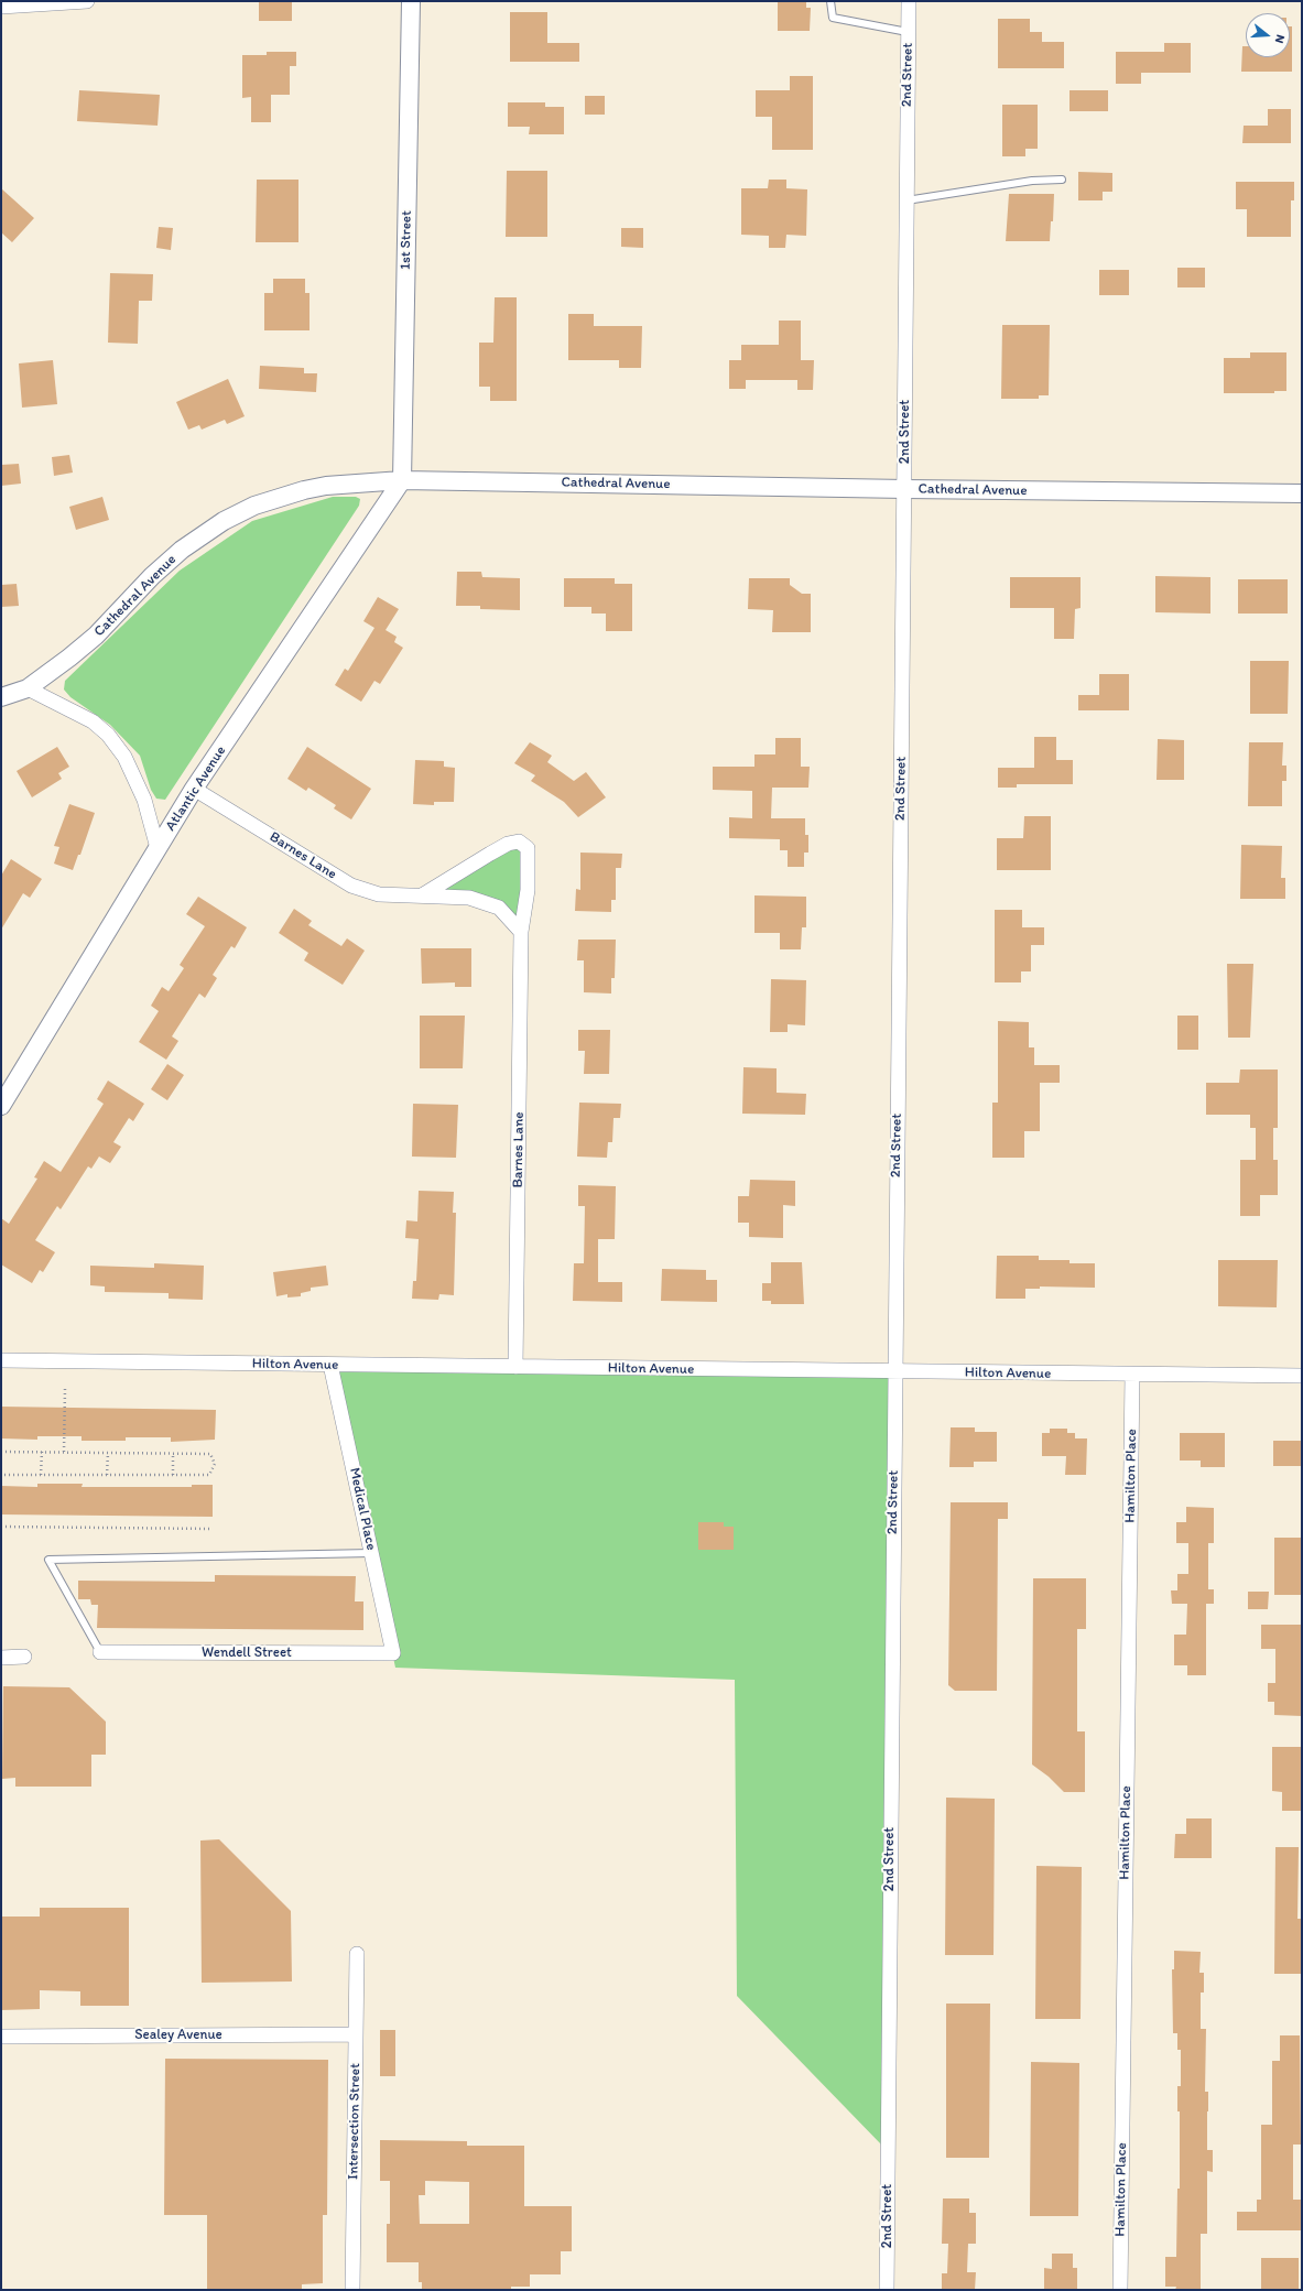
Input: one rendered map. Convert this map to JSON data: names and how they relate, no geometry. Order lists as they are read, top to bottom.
{
  "streets": {
    "street": [
      "2nd Street",
      "1st Street",
      "Cathedral Avenue",
      "Atlantic Avenue",
      "Barnes Lane",
      "Hilton Avenue",
      "Hamilton Place",
      "Medical Place",
      "Wendell Street",
      "Sealey Avenue",
      "Intersection Street"
    ]
  },
  "crossings": [
    ["2nd Street", "Cathedral Avenue"],
    ["2nd Street", "Hilton Avenue"],
    ["1st Street", "Cathedral Avenue"],
    ["1st Street", "Atlantic Avenue"],
    ["Cathedral Avenue", "Atlantic Avenue"],
    ["Atlantic Avenue", "Barnes Lane"],
    ["Barnes Lane", "Hilton Avenue"],
    ["Hilton Avenue", "Hamilton Place"],
    ["Hilton Avenue", "Medical Place"],
    ["Medical Place", "Wendell Street"],
    ["Sealey Avenue", "Intersection Street"]
  ],
  "north": "right"
}
